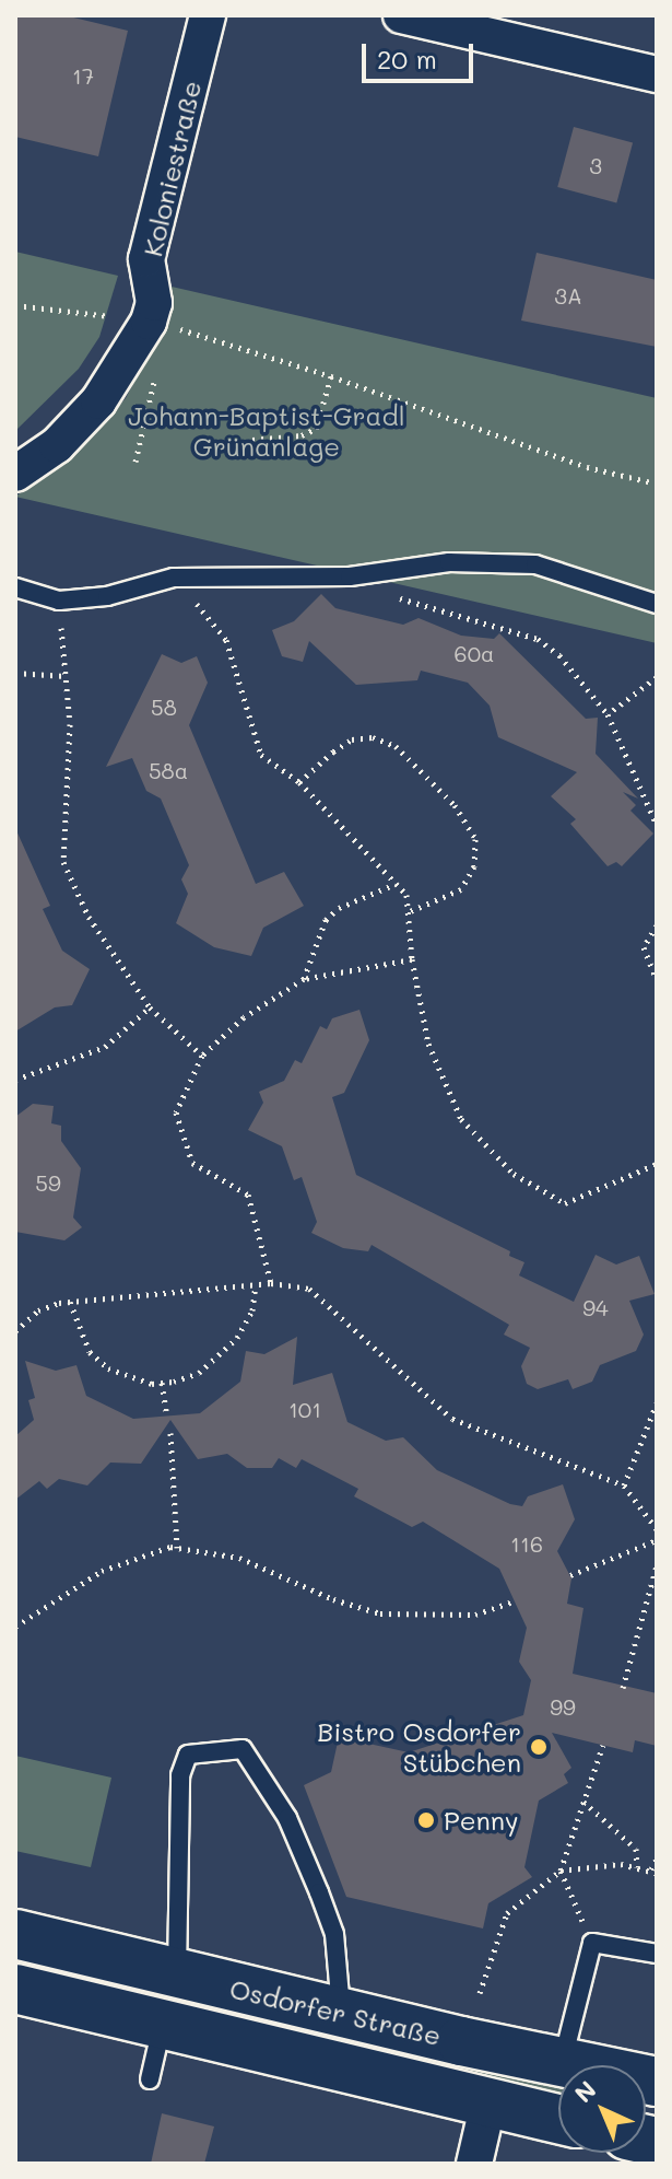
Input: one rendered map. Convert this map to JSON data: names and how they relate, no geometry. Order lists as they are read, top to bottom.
{
  "streets": {
    "street": ["Koloniestraße", "Osdorfer Straße"]
  },
  "parks": ["Johann-Baptist-Gradl Grünanlage"],
  "places": ["Bistro Osdorfer Stübchen", "Penny"],
  "house_numbers": [
    "17",
    "3",
    "3A",
    "60a",
    "58",
    "58a",
    "59",
    "94",
    "101",
    "116",
    "99"
  ],
  "scale_bar": "20 m",
  "north": "top left"
}
